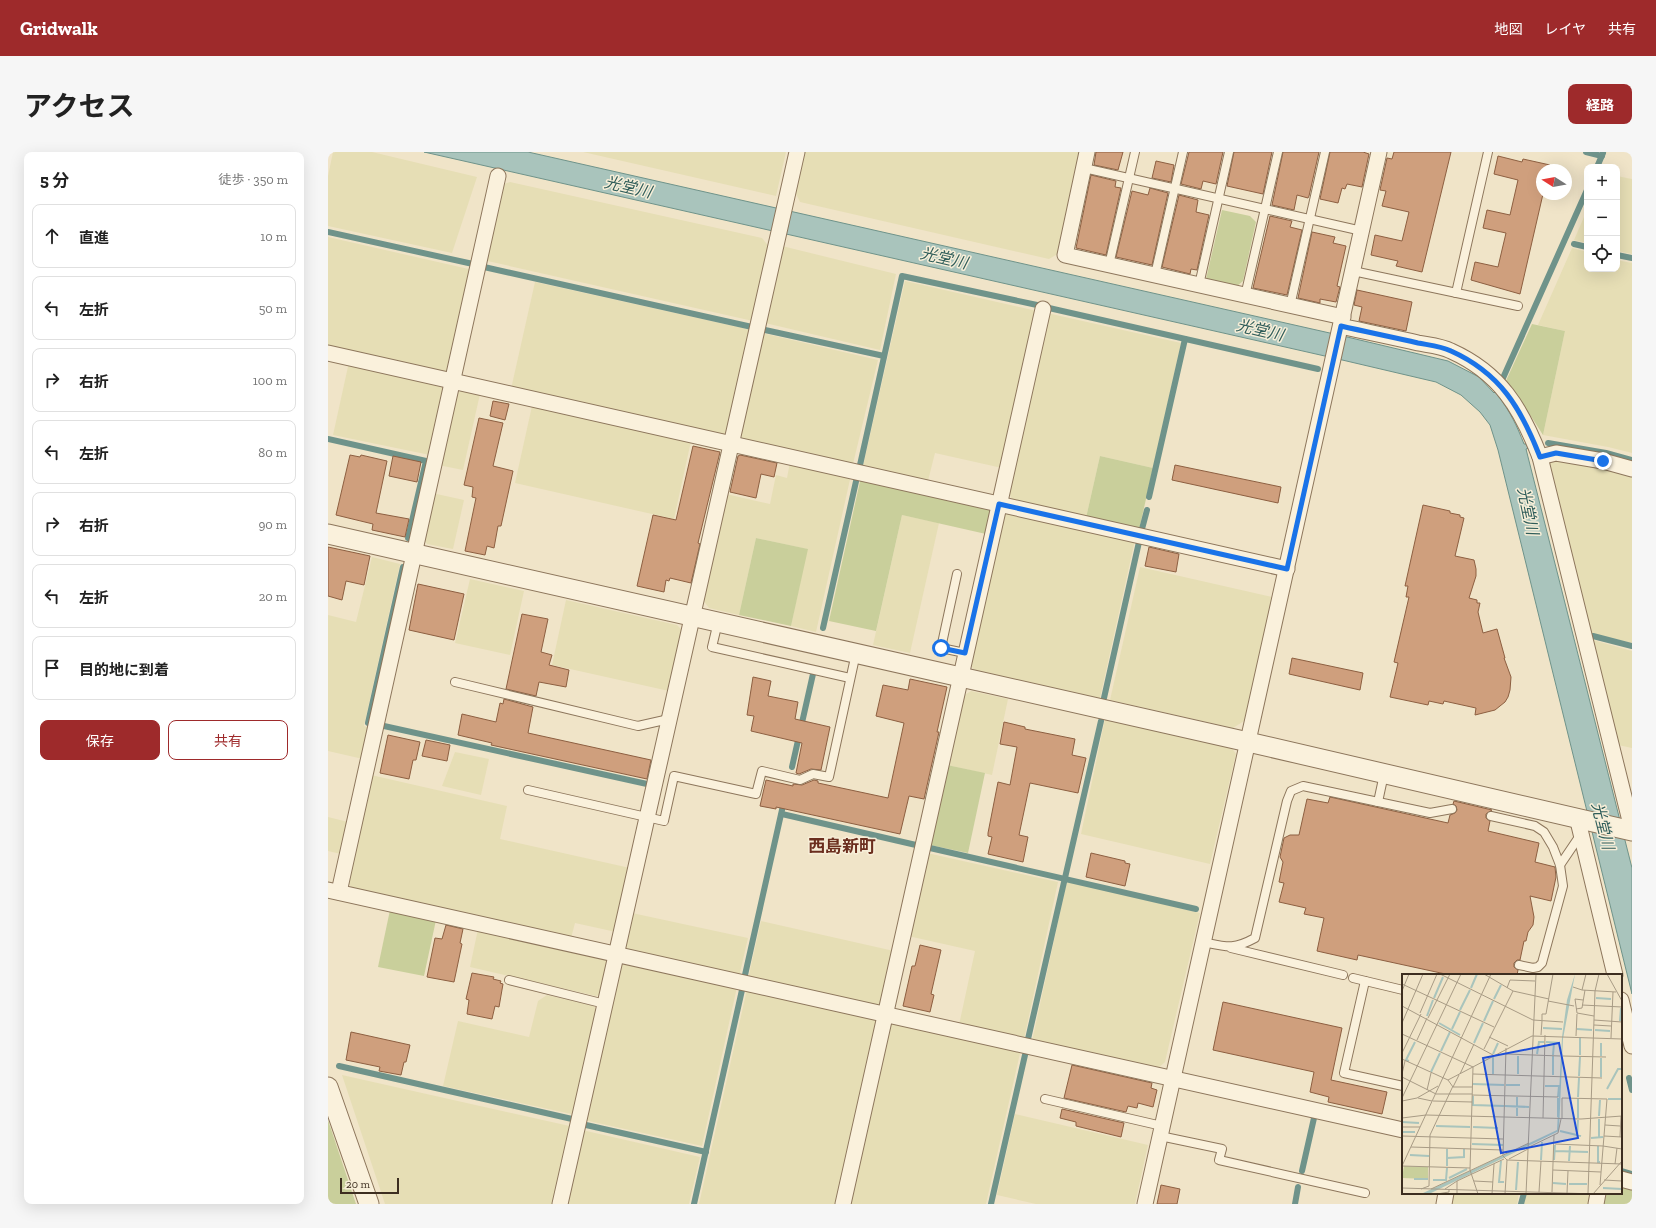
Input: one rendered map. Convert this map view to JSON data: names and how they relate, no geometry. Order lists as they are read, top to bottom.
{
  "districts": ["西島新町"],
  "water": ["光堂川"],
  "scale_bar": "20 m",
  "north": "left",
  "page": {
    "header": "Gridwalk",
    "nav": ["地図", "レイヤ", "共有"],
    "title": "アクセス",
    "buttons": [
      "経路",
      ["保存", "共有"]
    ],
    "heading": ["5 分", "徒歩 · 350 m"],
    "map_buttons": ["+", "−"],
    "list": [
      ["直進", "10 m"],
      ["左折", "50 m"],
      ["右折", "100 m"],
      ["左折", "80 m"],
      ["右折", "90 m"],
      ["左折", "20 m"],
      "目的地に到着"
    ],
    "scale": "20 m"
  }
}
